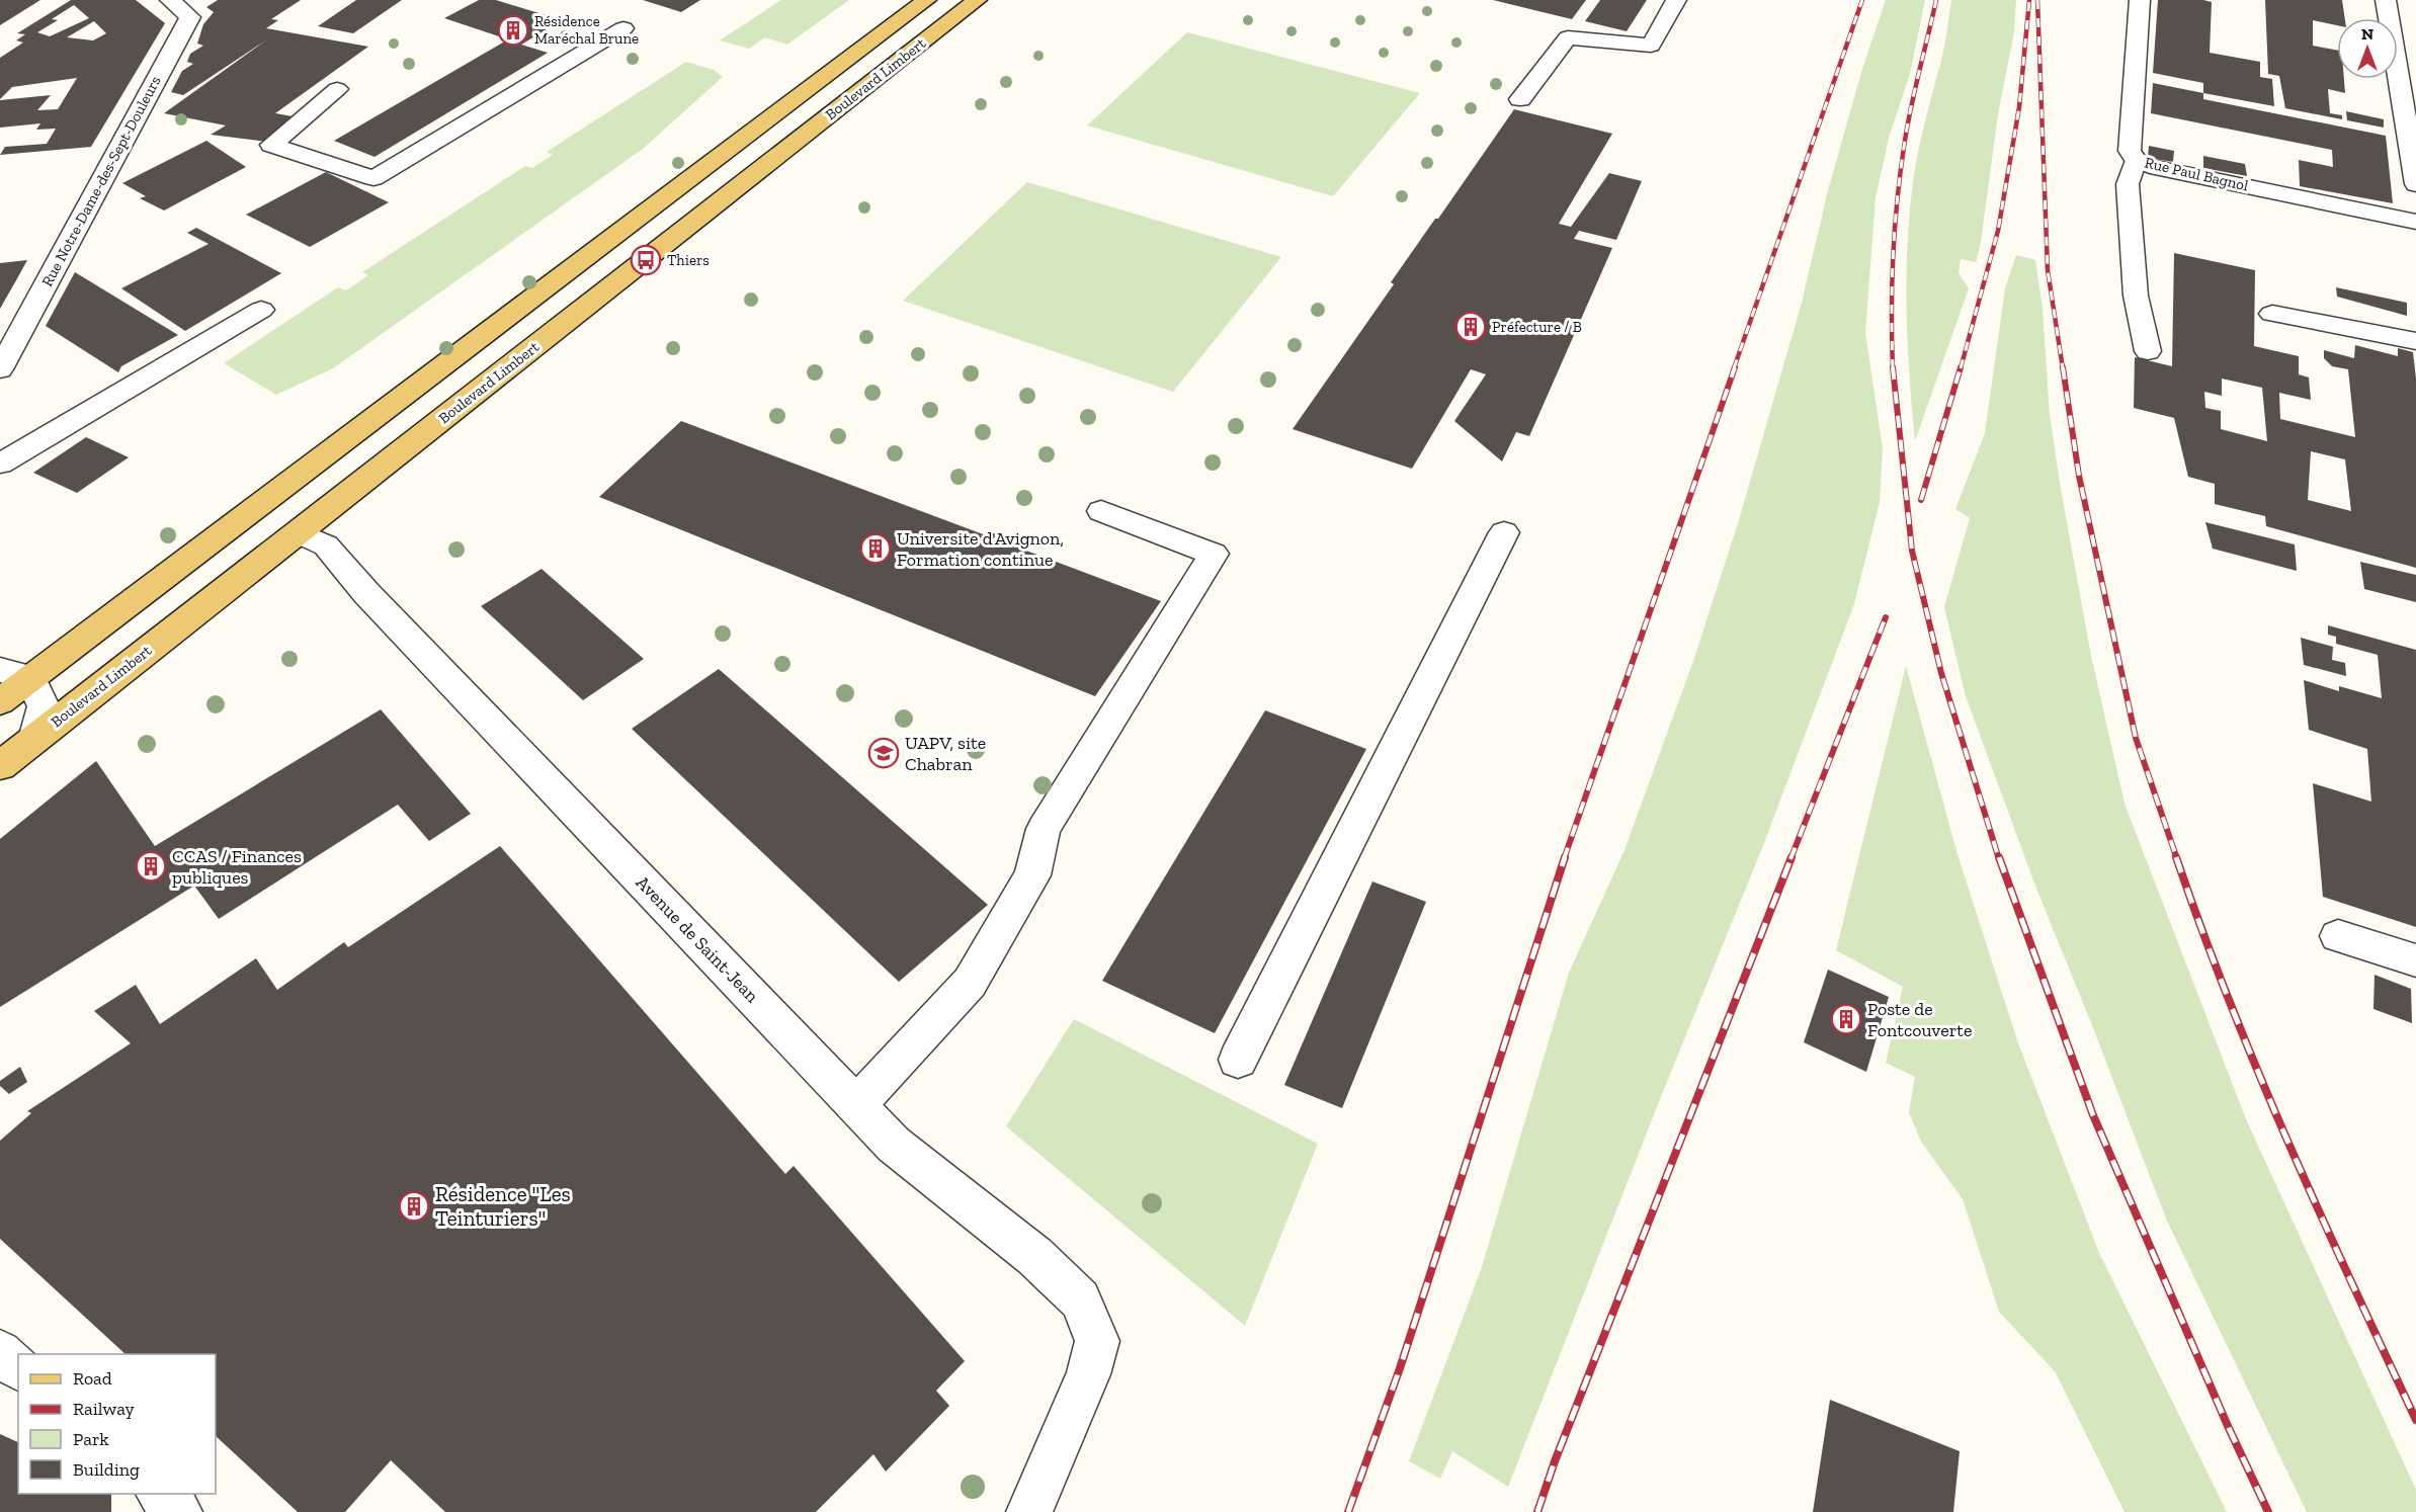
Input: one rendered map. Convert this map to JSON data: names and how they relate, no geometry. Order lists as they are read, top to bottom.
{
  "streets": {
    "main road": ["Boulevard Limbert"],
    "street": ["Rue Paul Bagnol", "Rue Notre-Dame-des-Sept-Douleurs", "Avenue de Saint-Jean"]
  },
  "crossings": [
    ["Boulevard Limbert", "Avenue de Saint-Jean"]
  ],
  "places": {
    "building": [
      "Résidence Maréchal Brune",
      "Préfecture / B",
      "Universite d'Avignon, Formation continue",
      "CCAS / Finances publiques",
      "Poste de Fontcouverte",
      "Résidence \"Les Teinturiers\""
    ],
    "bus stop": ["Thiers"],
    "school or university": ["UAPV, site Chabran"]
  },
  "legend": [
    "Road",
    "Railway",
    "Park",
    "Building"
  ],
  "north": "top"
}
